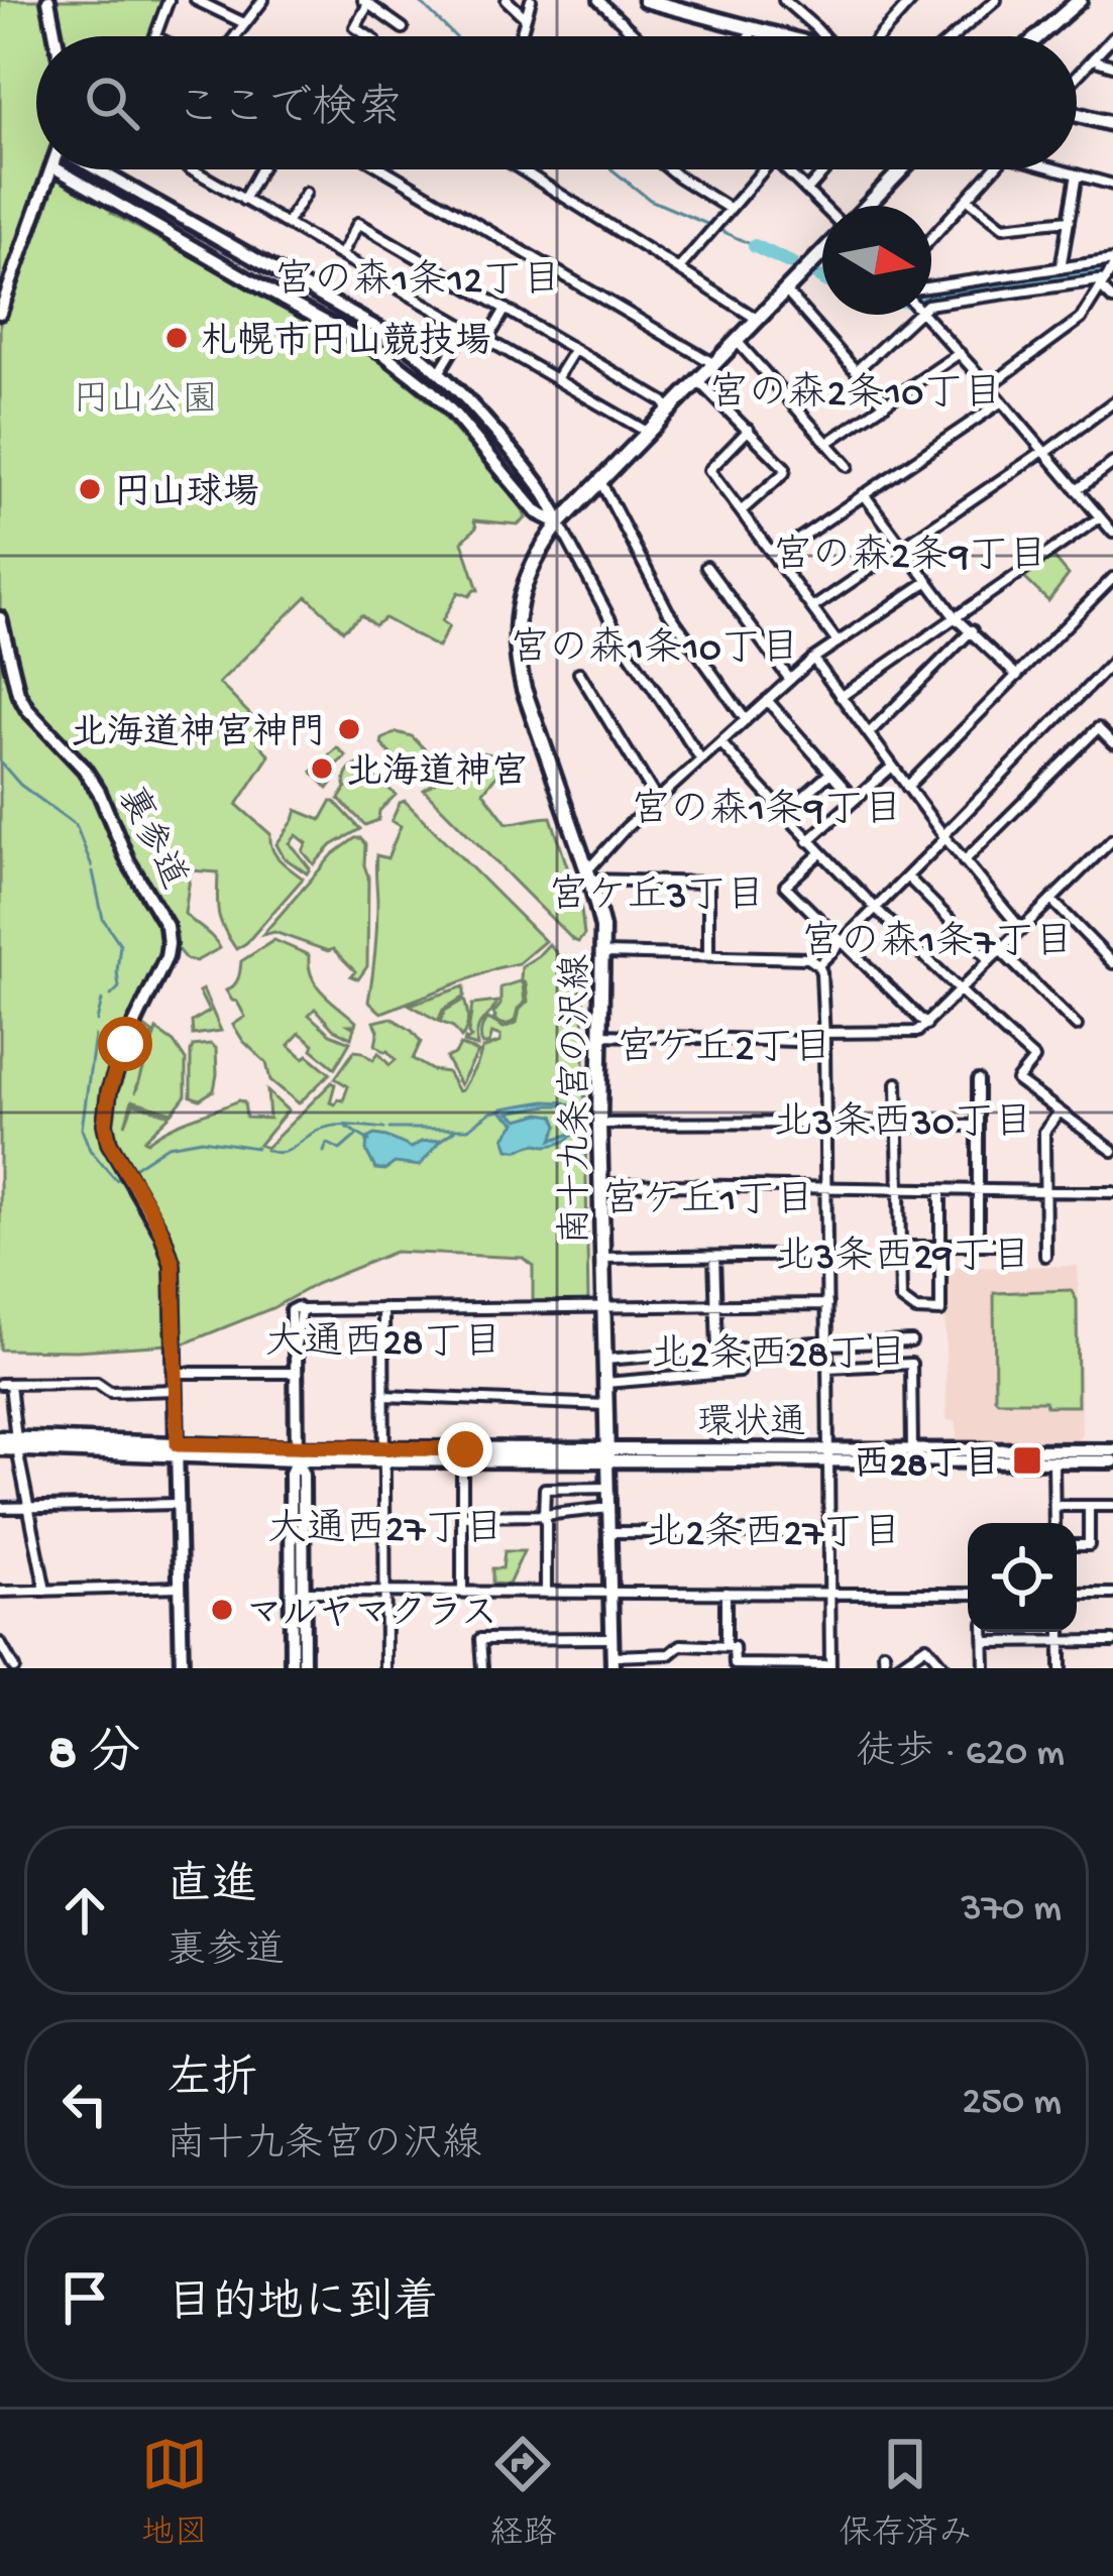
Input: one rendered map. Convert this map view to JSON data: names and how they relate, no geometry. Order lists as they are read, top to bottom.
{
  "streets": {
    "main road": ["南十九条宮の沢線"],
    "street": ["裏参道", "環状通"]
  },
  "crossings": [
    ["南十九条宮の沢線", "環状通"]
  ],
  "districts": [
    "宮の森1条12丁目",
    "宮の森2条10丁目",
    "宮の森2条9丁目",
    "宮の森1条10丁目",
    "宮の森1条9丁目",
    "宮ケ丘3丁目",
    "宮の森1条7丁目",
    "宮ケ丘2丁目",
    "北3条西30丁目",
    "宮ケ丘1丁目",
    "北3条西29丁目",
    "大通西28丁目",
    "北2条西28丁目",
    "大通西27丁目",
    "北2条西27丁目"
  ],
  "parks": ["円山公園"],
  "places": {
    "other": [
      "札幌市円山競技場",
      "円山球場",
      "北海道神宮神門",
      "北海道神宮",
      "マルヤマクラス"
    ],
    "transit": ["西28丁目"]
  },
  "north": "right",
  "page": {
    "search": "ここで検索",
    "heading": ["8 分", "徒歩 · 620 m"],
    "list": [
      ["直進", "裏参道", "370 m"],
      ["左折", "南十九条宮の沢線", "250 m"],
      "目的地に到着"
    ],
    "nav": ["地図", "経路", "保存済み"]
  }
}
